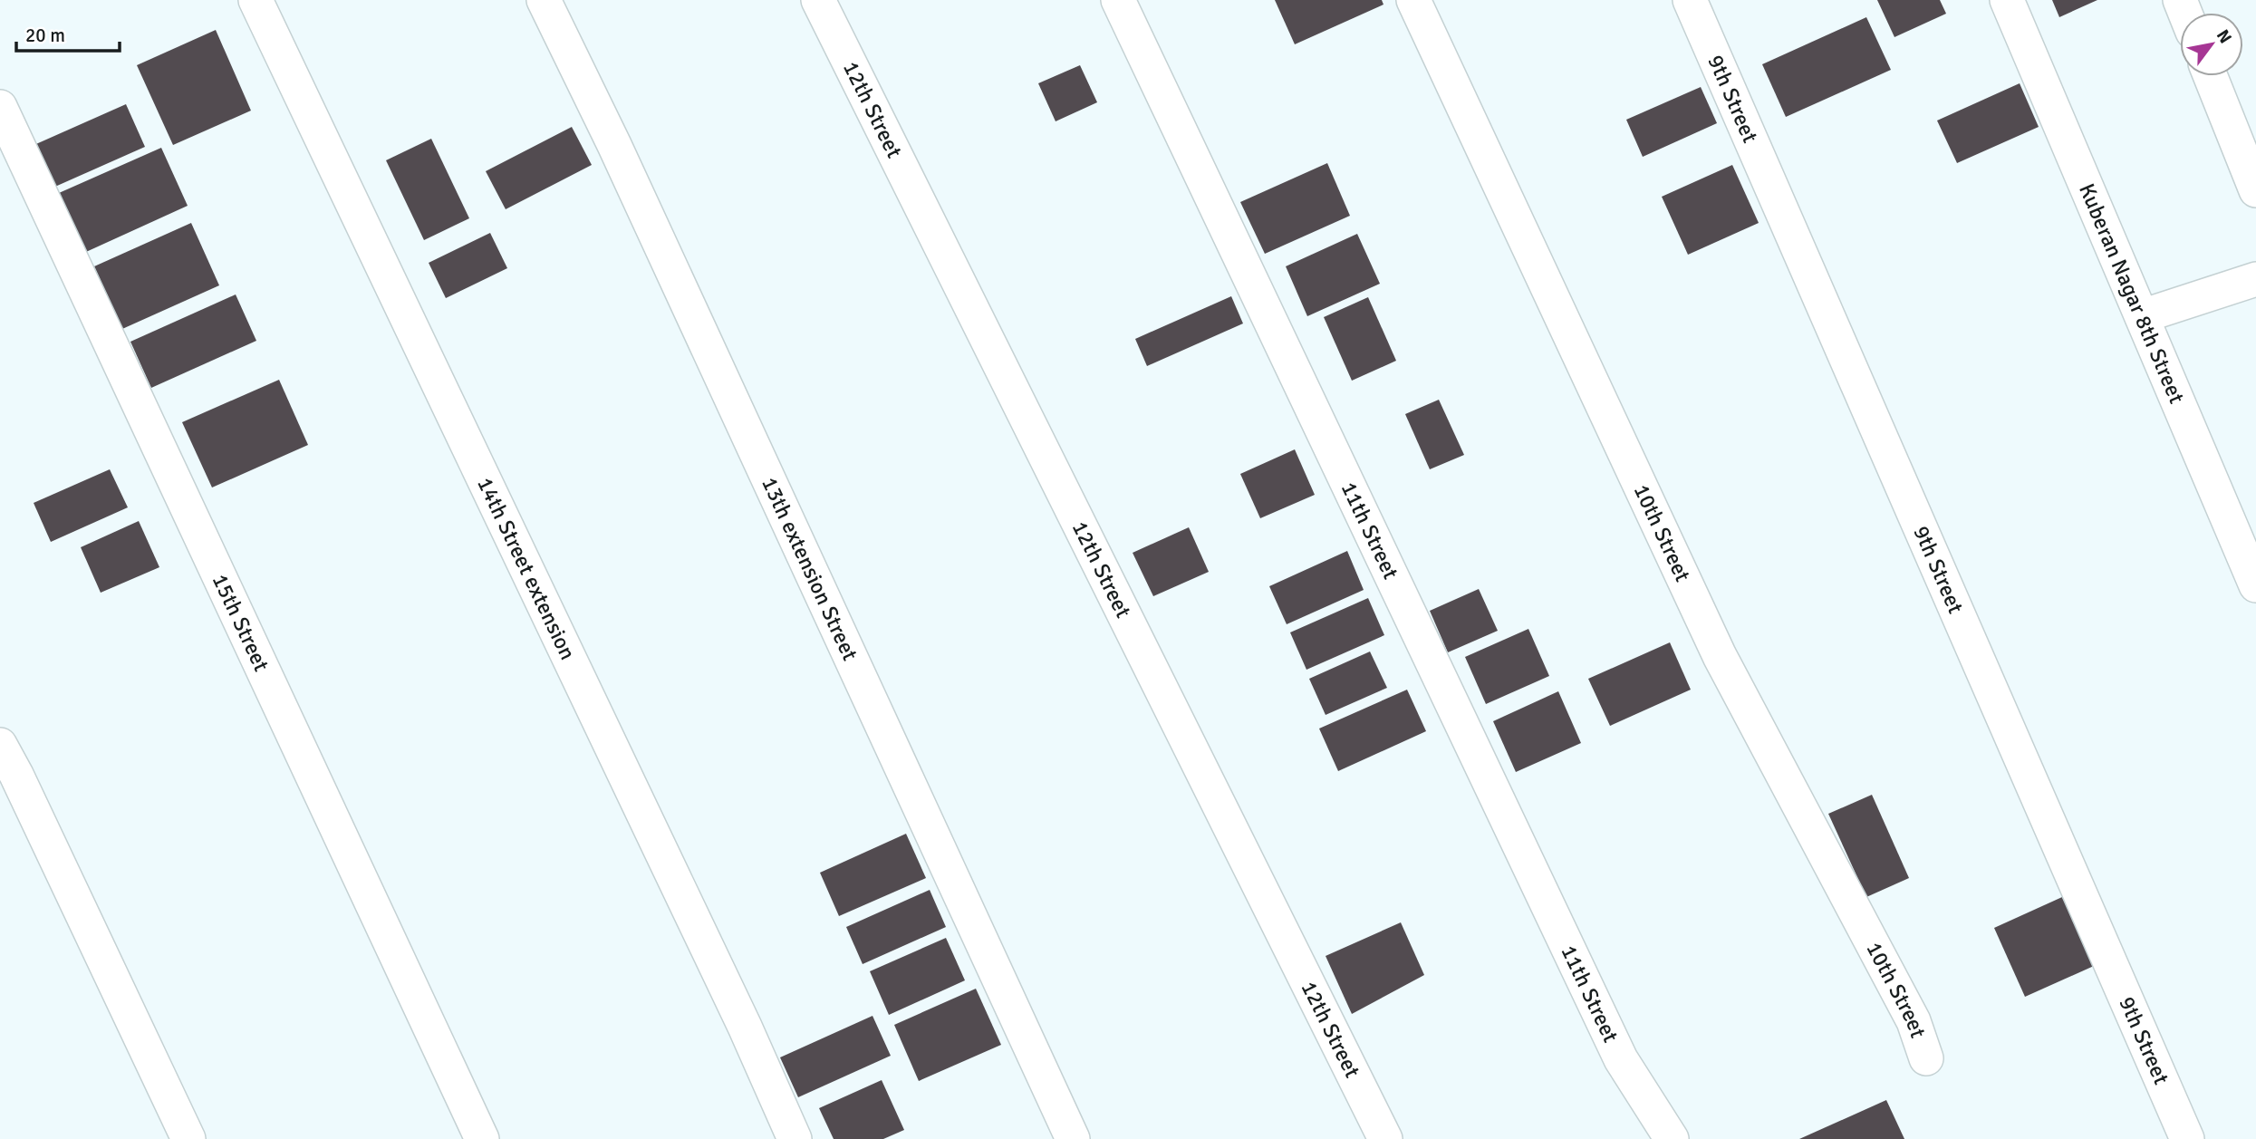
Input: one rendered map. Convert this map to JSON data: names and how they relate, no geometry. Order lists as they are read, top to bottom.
{
  "streets": {
    "street": [
      "9th Street",
      "12th Street",
      "Kuberan Nagar 8th Street",
      "11th Street",
      "10th Street",
      "14th Street extension",
      "13th extension Street",
      "15th Street"
    ]
  },
  "scale_bar": "20 m",
  "north": "top right"
}
